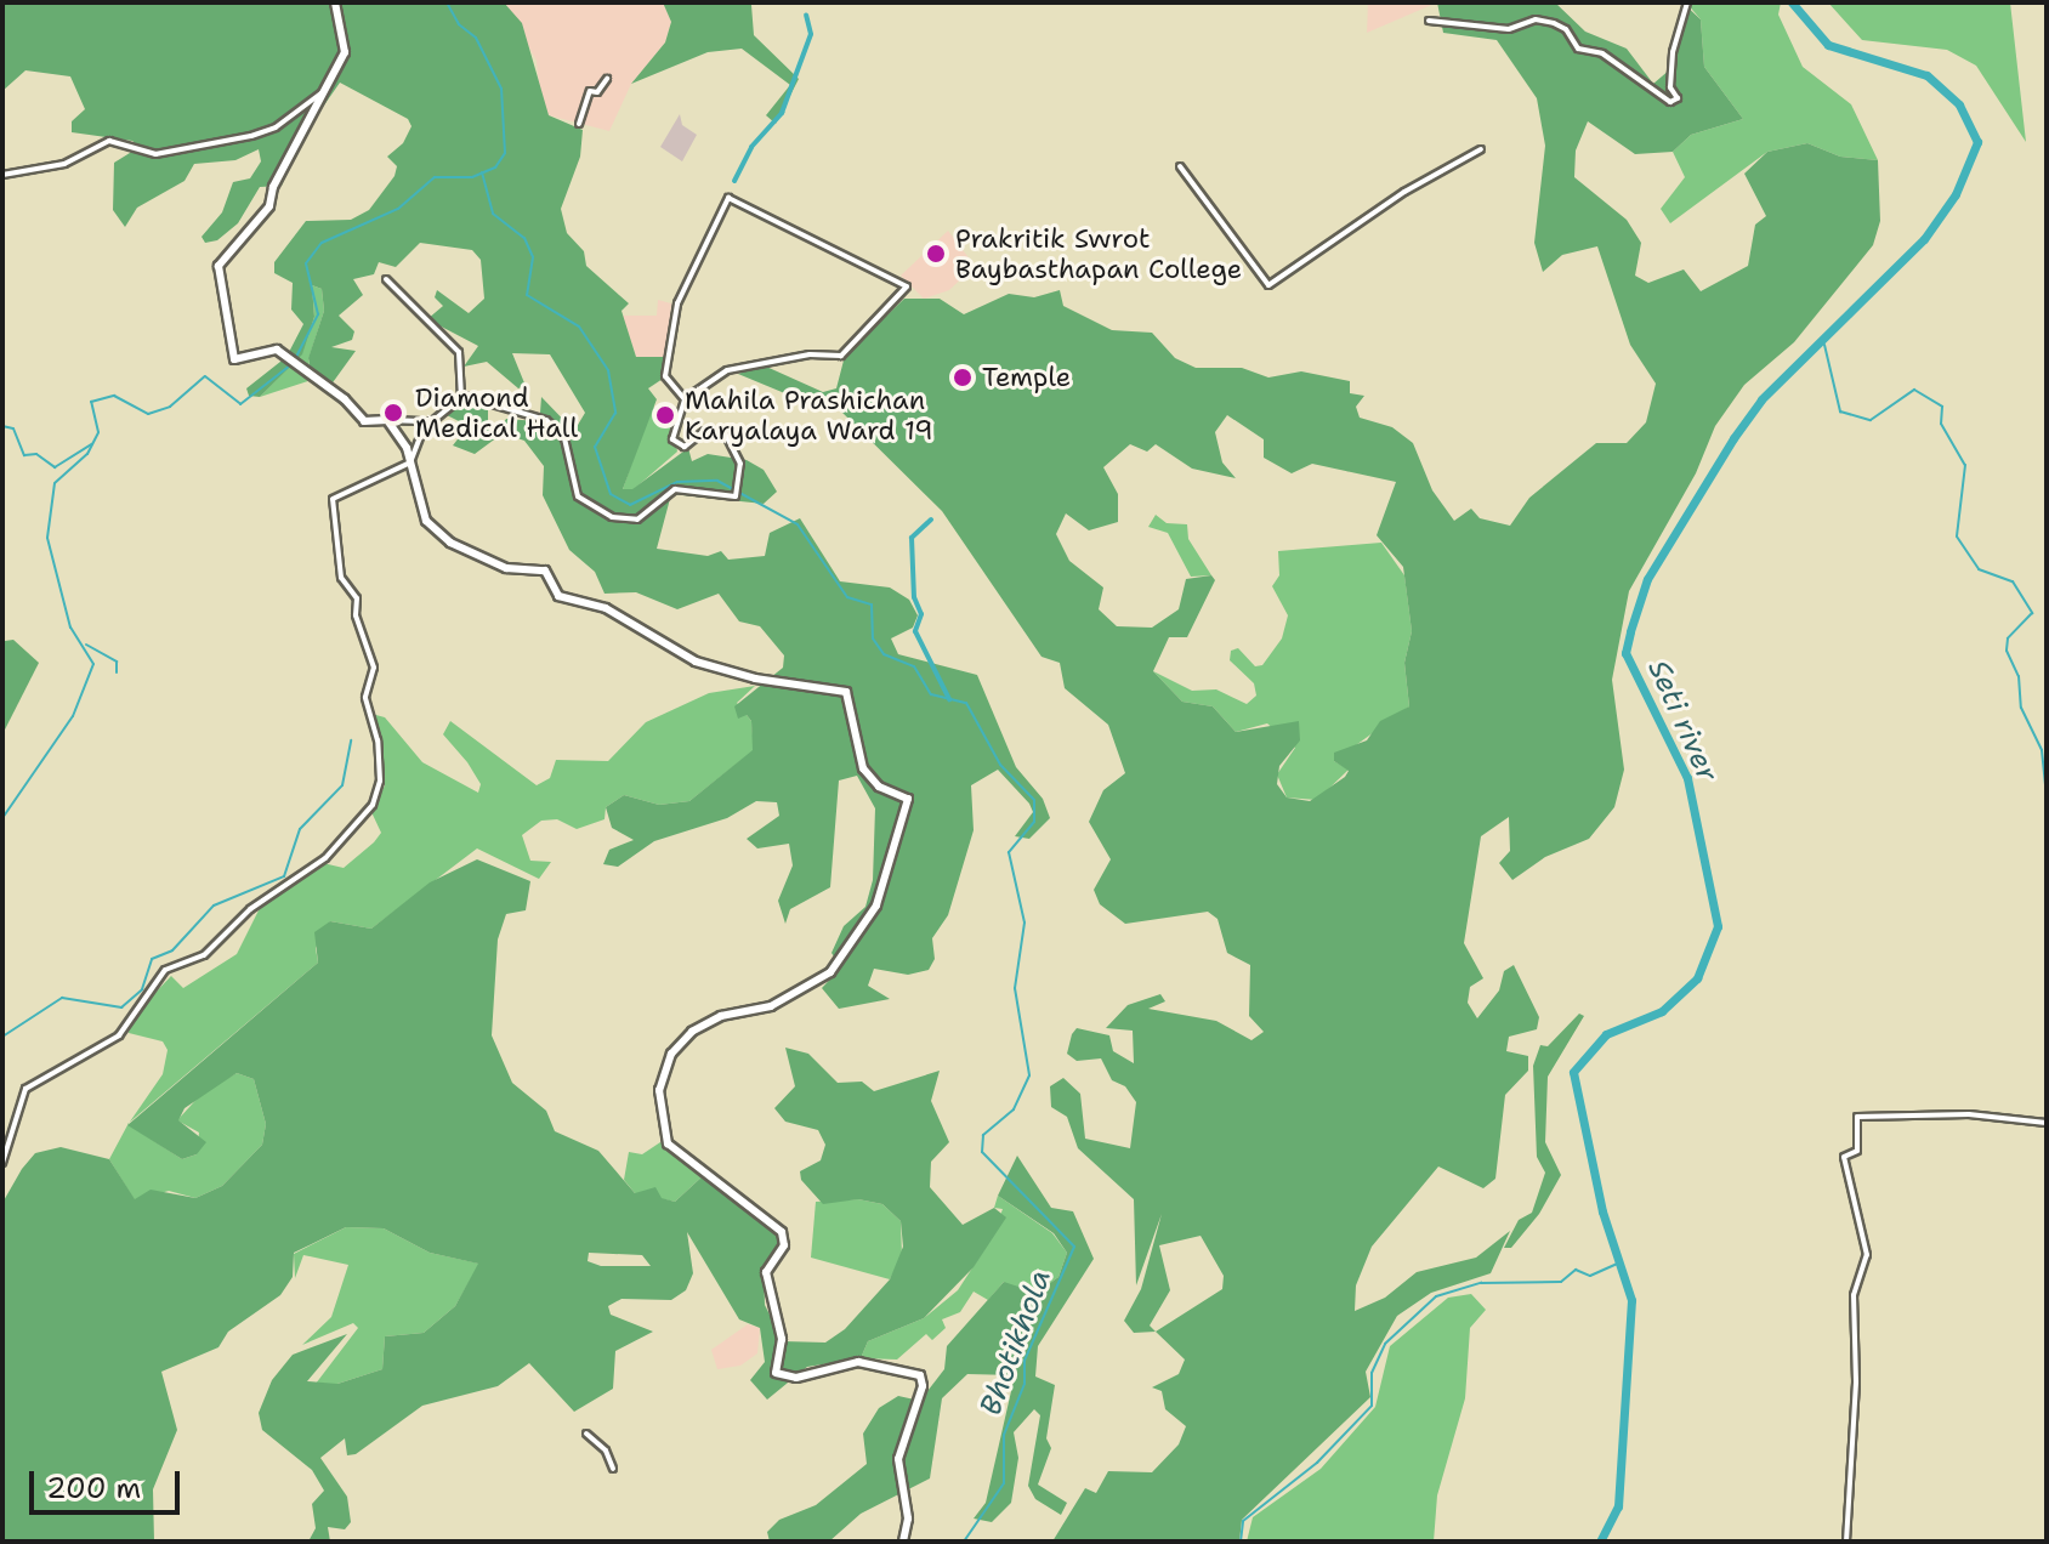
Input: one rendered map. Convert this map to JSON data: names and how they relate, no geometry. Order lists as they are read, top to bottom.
{
  "water": ["Seti river", "Bhotikhola"],
  "places": [
    "Prakritik Swrot Baybasthapan College",
    "Temple",
    "Diamond Medical Hall",
    "Mahila Prashichan Karyalaya Ward 19"
  ],
  "scale_bar": "200 m"
}
